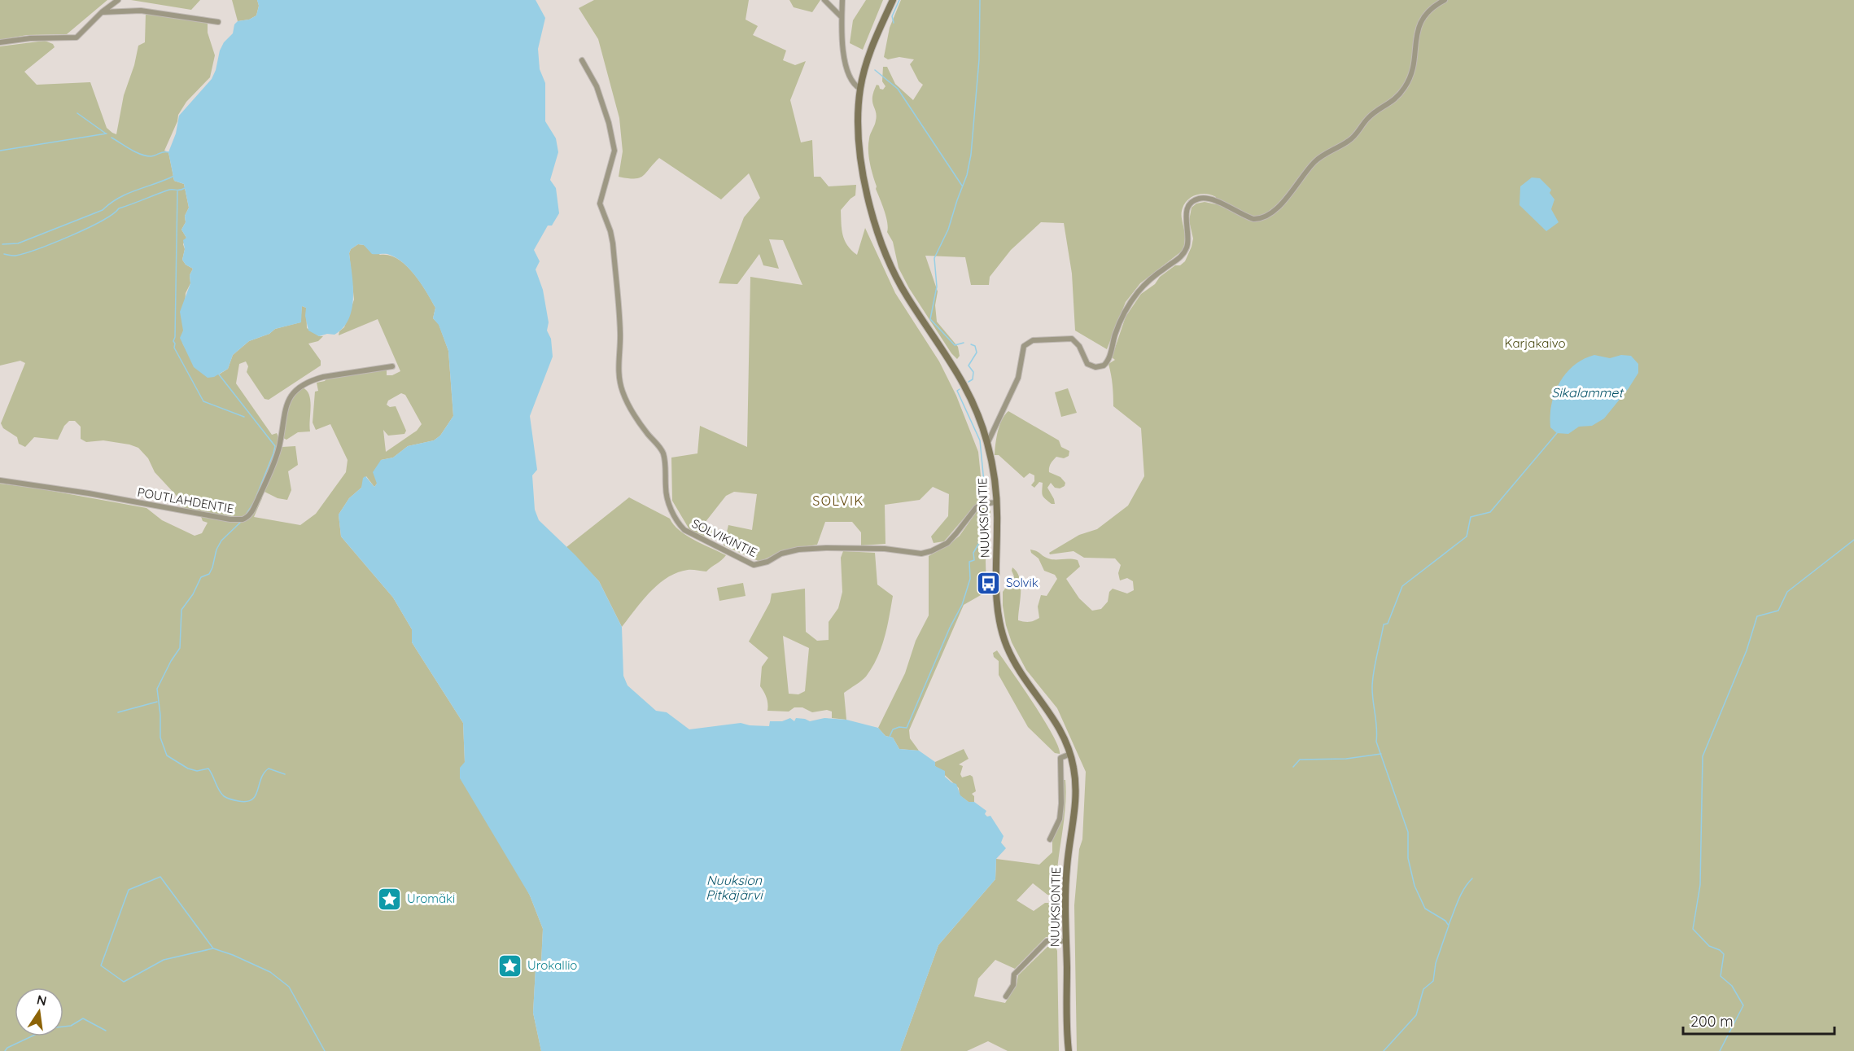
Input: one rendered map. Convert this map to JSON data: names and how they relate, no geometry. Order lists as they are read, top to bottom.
{
  "streets": {
    "street": ["POUTLAHDENTIE", "NUUKSIONTIE", "SOLVIKINTIE"]
  },
  "crossings": [
    ["NUUKSIONTIE", "SOLVIKINTIE"]
  ],
  "districts": ["SOLVIK"],
  "water": ["Sikalammet", "Nuuksion Pitkäjärvi"],
  "parks": ["Karjakaivo"],
  "places": {
    "bus stop": ["Solvik"],
    "place": ["Uromäki", "Urokallio"]
  },
  "scale_bar": "200 m",
  "north": "top"
}
